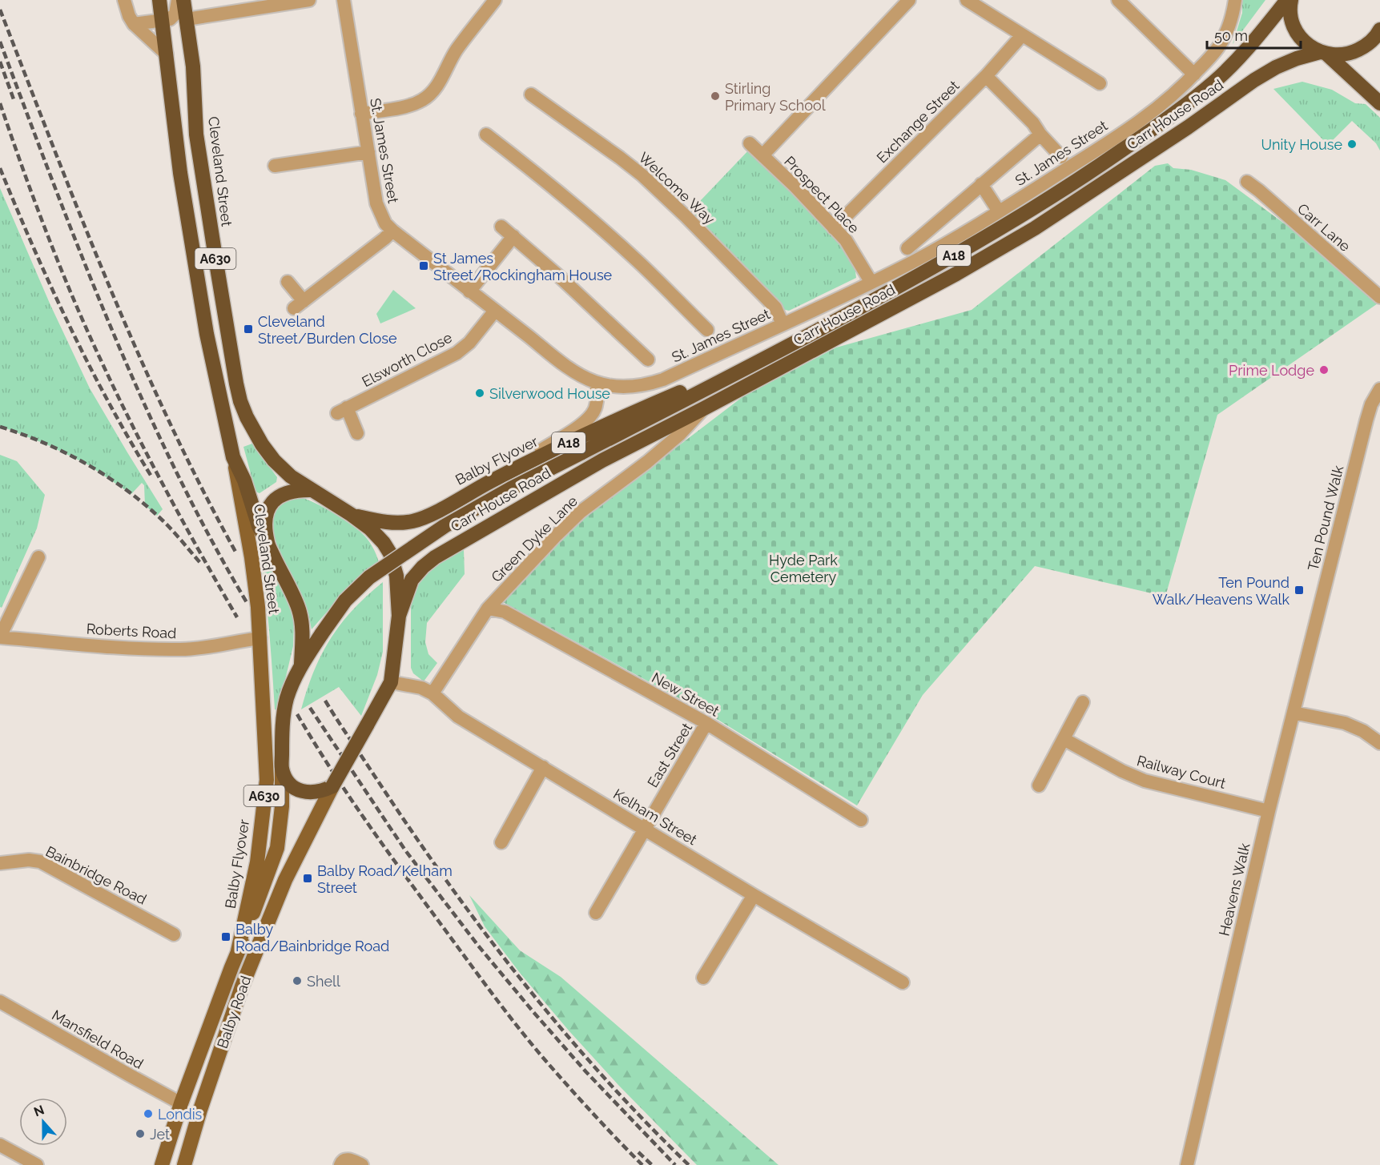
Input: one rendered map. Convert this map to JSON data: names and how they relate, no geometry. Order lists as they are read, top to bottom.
{
  "streets": {
    "highway": [
      "Carr House Road",
      "Cleveland Street",
      "A18",
      "A630",
      "Balby Flyover"
    ],
    "main road": ["Balby Road"],
    "street": [
      "Exchange Street",
      "St. James Street",
      "Welcome Way",
      "Prospect Place",
      "Carr Lane",
      "Elsworth Close",
      "Ten Pound Walk",
      "Green Dyke Lane",
      "Roberts Road",
      "New Street",
      "East Street",
      "Railway Court",
      "Kelham Street",
      "Bainbridge Road",
      "Heavens Walk",
      "Mansfield Road"
    ]
  },
  "crossings": [
    ["Carr House Road", "Balby Flyover"],
    ["Carr House Road", "Green Dyke Lane"],
    ["Exchange Street", "Prospect Place"],
    ["St. James Street", "Welcome Way"],
    ["St. James Street", "Prospect Place"],
    ["St. James Street", "Elsworth Close"],
    ["Cleveland Street", "Balby Flyover"],
    ["Cleveland Street", "Roberts Road"],
    ["A630", "Balby Flyover"],
    ["A630", "Balby Road"],
    ["A630", "Mansfield Road"],
    ["Balby Flyover", "Roberts Road"],
    ["Balby Flyover", "Kelham Street"],
    ["Balby Flyover", "Balby Road"],
    ["Balby Flyover", "Mansfield Road"],
    ["Ten Pound Walk", "Heavens Walk"],
    ["Green Dyke Lane", "New Street"],
    ["Green Dyke Lane", "Kelham Street"],
    ["New Street", "East Street"],
    ["East Street", "Kelham Street"],
    ["Railway Court", "Heavens Walk"]
  ],
  "parks": ["Hyde Park Cemetery"],
  "places": {
    "other": [
      "Stirling Primary School",
      "Unity House",
      "Prime Lodge",
      "Silverwood House",
      "Shell",
      "Londis",
      "Jet"
    ],
    "transit": [
      "St James Street/Rockingham House",
      "Cleveland Street/Burden Close",
      "Ten Pound Walk/Heavens Walk",
      "Balby Road/Kelham Street",
      "Balby Road/Bainbridge Road"
    ]
  },
  "scale_bar": "50 m",
  "north": "top"
}
